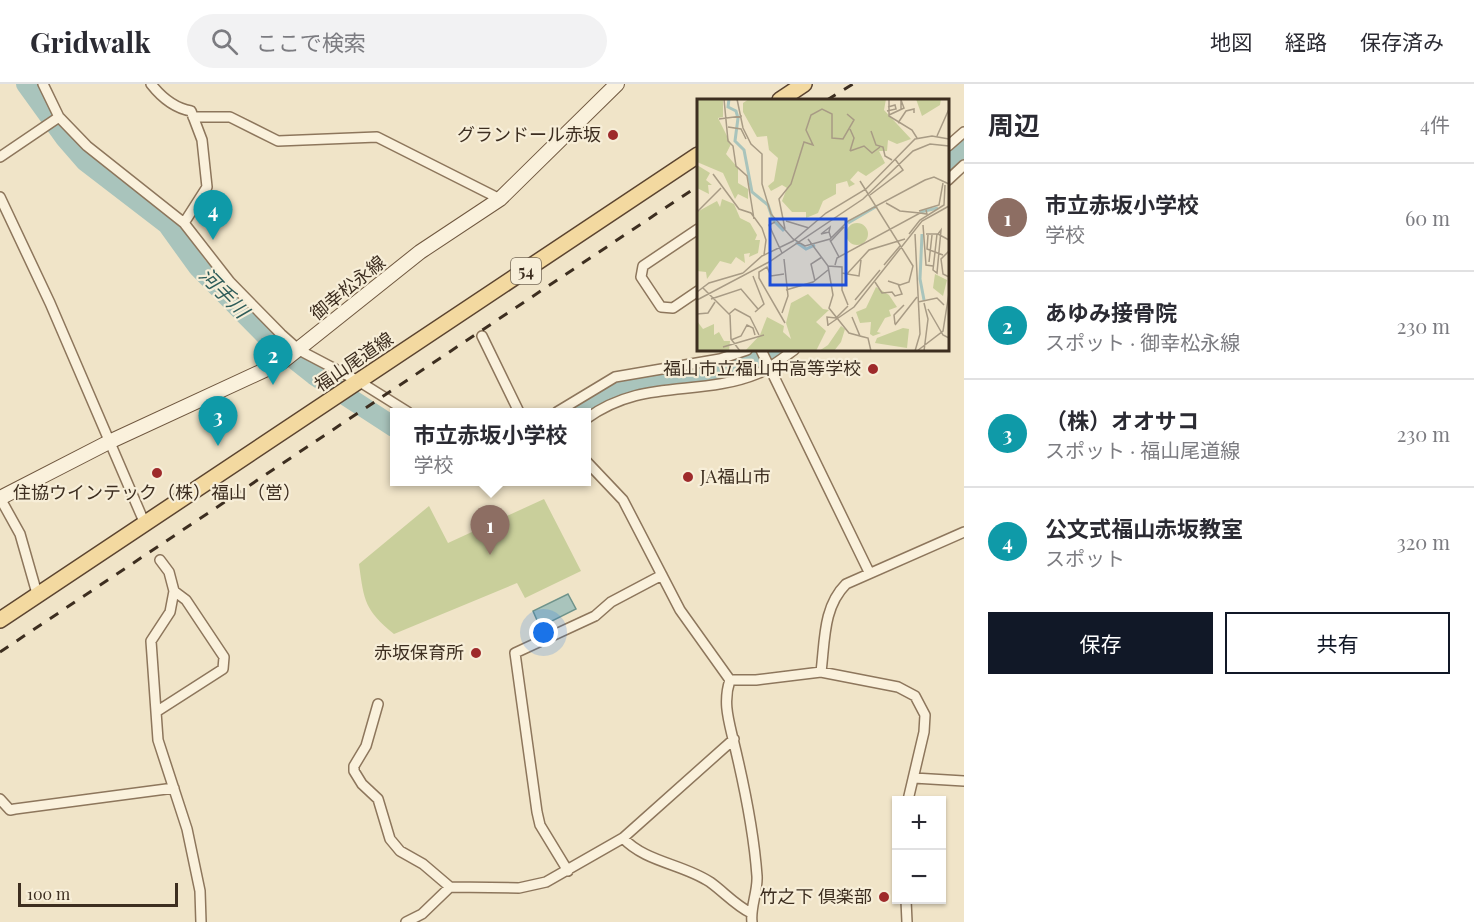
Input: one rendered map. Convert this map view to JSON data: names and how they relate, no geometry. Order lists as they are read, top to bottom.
{
  "streets": {
    "main road": ["54", "御幸松永線", "福山尾道線"]
  },
  "water": ["河手川"],
  "places": [
    "グランドール赤坂",
    "福山市立福山中高等学校",
    "住協ウインテック（株）福山（営）",
    "JA福山市",
    "赤坂保育所",
    "竹之下 倶楽部"
  ],
  "scale_bar": "100 m",
  "page": {
    "header": "Gridwalk",
    "search": "ここで検索",
    "nav": ["地図", "経路", "保存済み"],
    "heading": ["周辺", "4件"],
    "list": [
      {
        "mark": "1",
        "name": "市立赤坂小学校",
        "note": "学校",
        "value": "60 m"
      },
      {
        "mark": "2",
        "name": "あゆみ接骨院",
        "note": "スポット · 御幸松永線",
        "value": "230 m"
      },
      {
        "mark": "3",
        "name": "（株）オオサコ",
        "note": "スポット · 福山尾道線",
        "value": "230 m"
      },
      {
        "mark": "4",
        "name": "公文式福山赤坂教室",
        "note": "スポット",
        "value": "320 m"
      }
    ],
    "pins": [
      "4",
      "2",
      "3",
      "1"
    ],
    "popup": ["市立赤坂小学校", "学校"],
    "buttons": ["保存", "共有"],
    "map_buttons": ["+", "−"],
    "scale": "100 m"
  }
}
